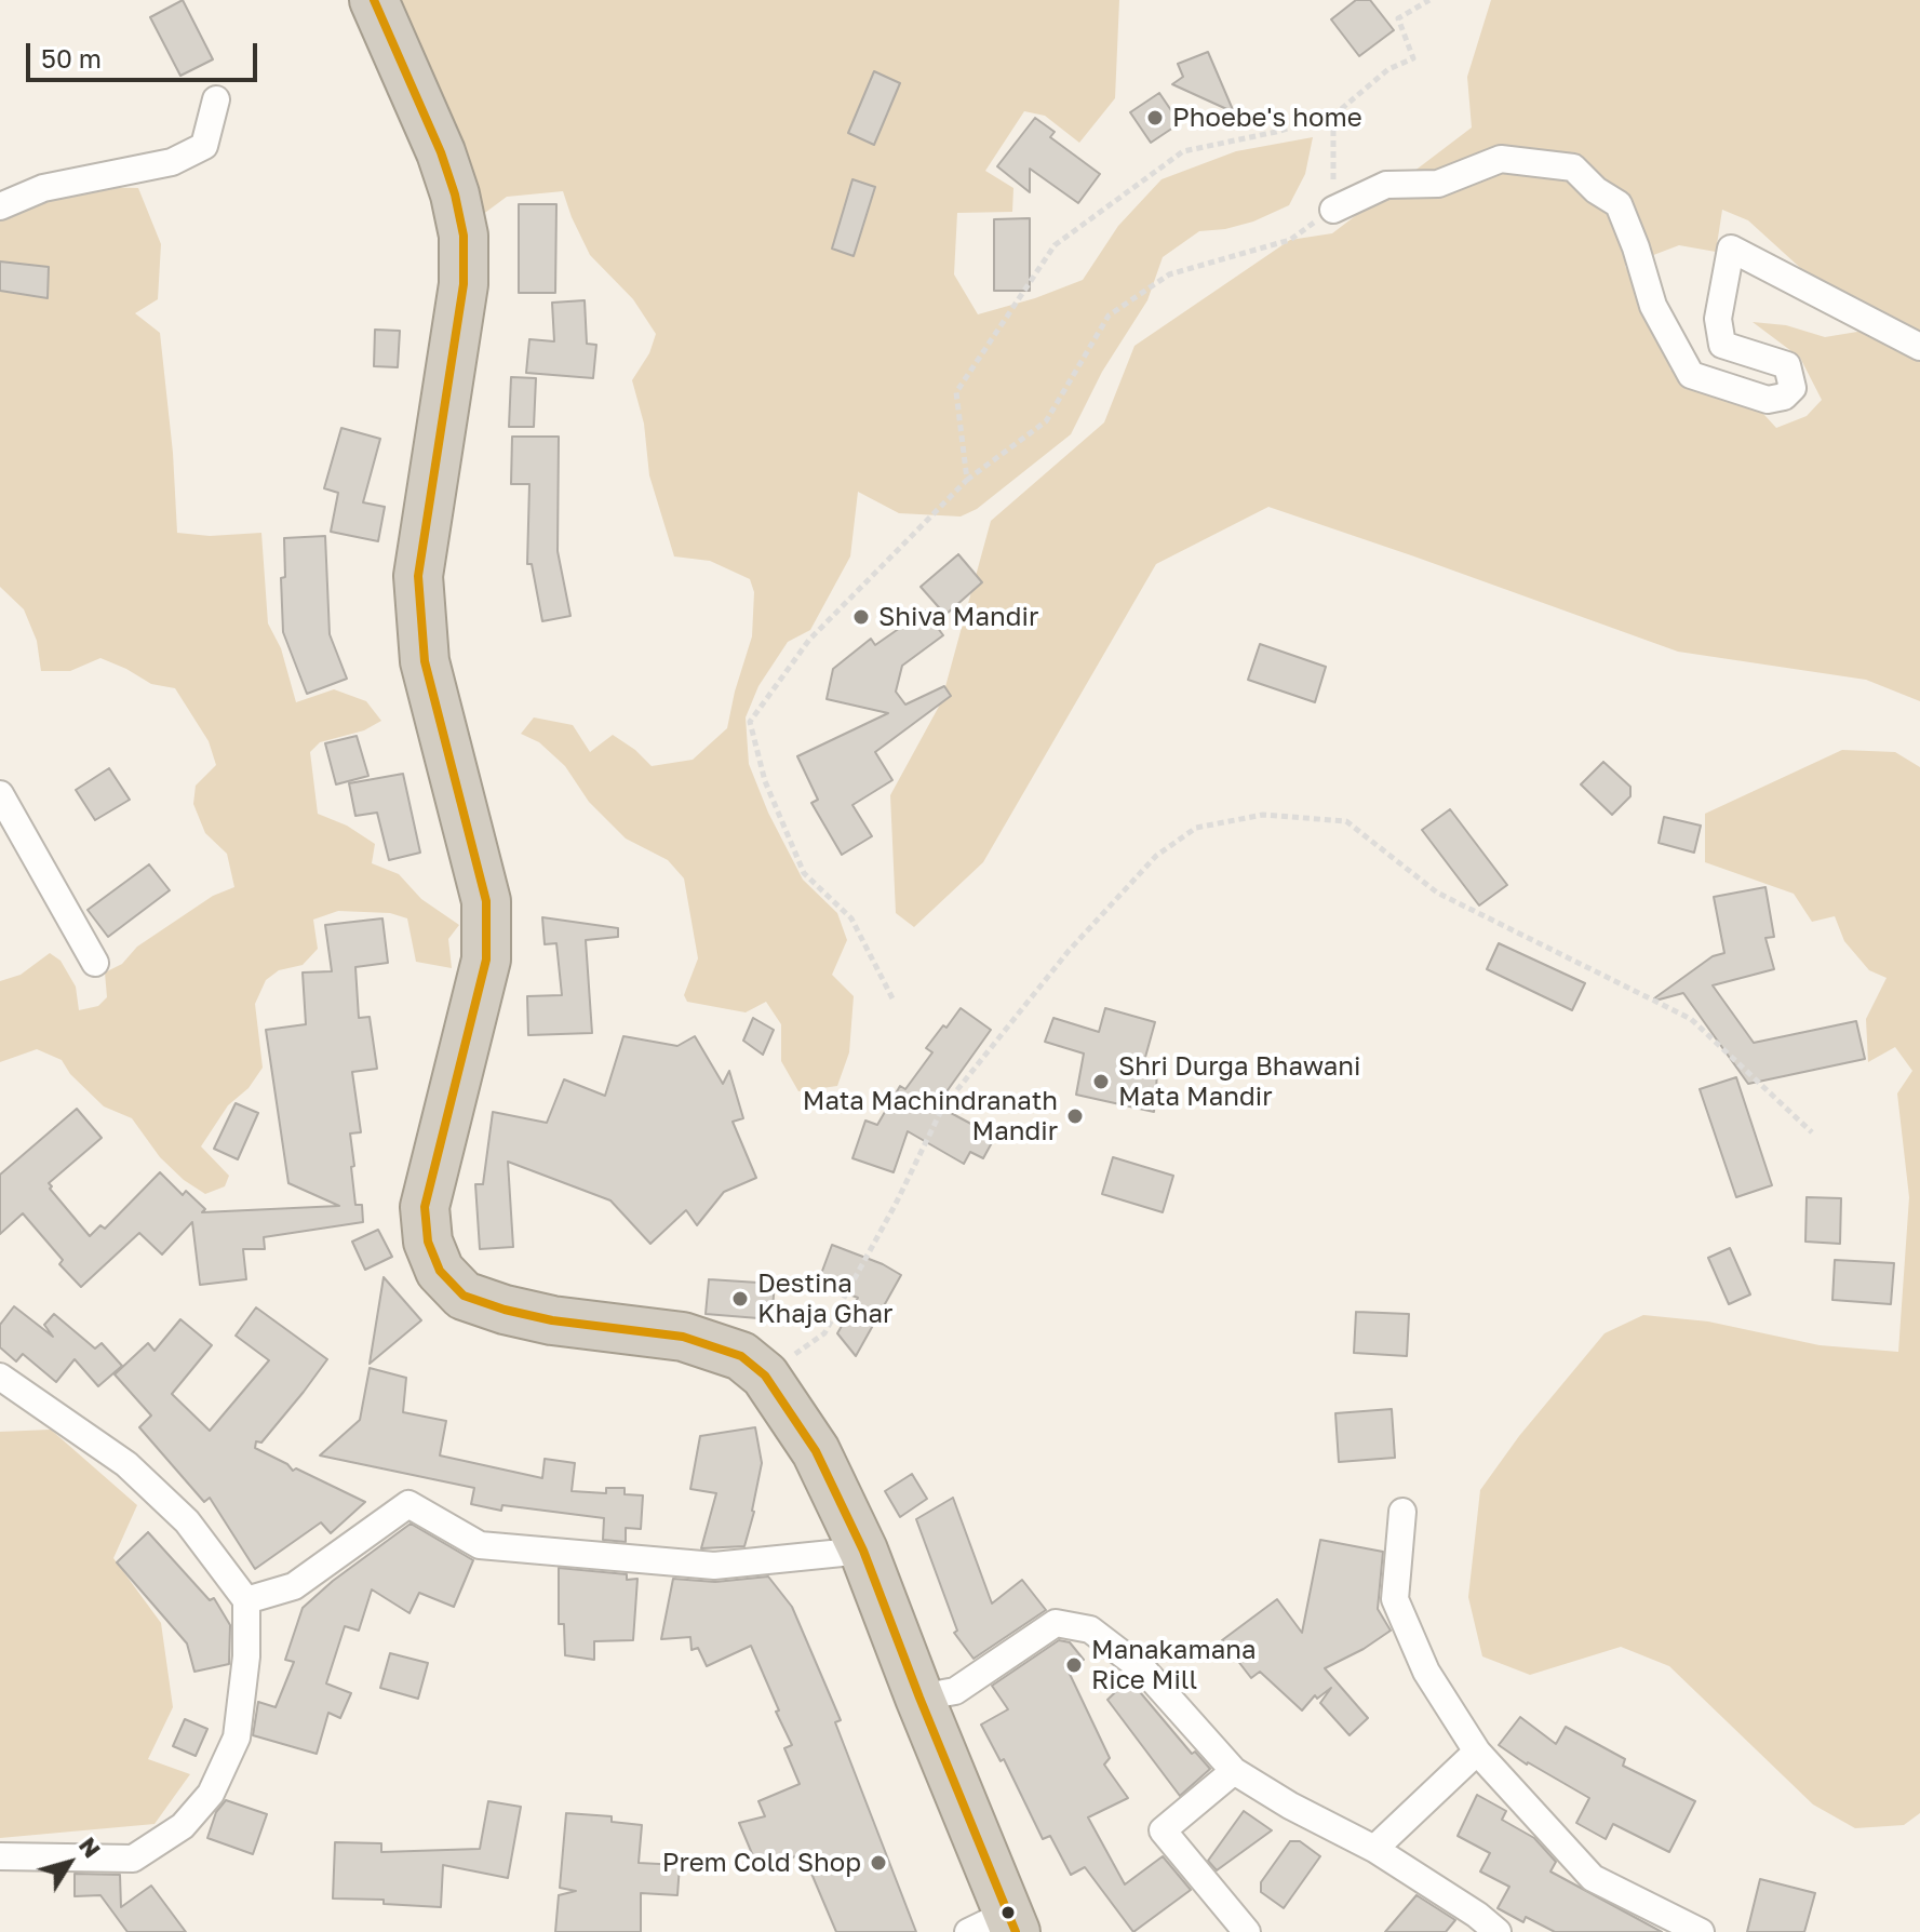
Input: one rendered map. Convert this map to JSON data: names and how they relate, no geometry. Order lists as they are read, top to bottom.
{
  "places": [
    "Phoebe's home",
    "Shiva Mandir",
    "Shri Durga Bhawani Mata Mandir",
    "Mata Machindranath Mandir",
    "Destina Khaja Ghar",
    "Manakamana Rice Mill",
    "Prem Cold Shop"
  ],
  "scale_bar": "50 m",
  "north": "top right"
}
